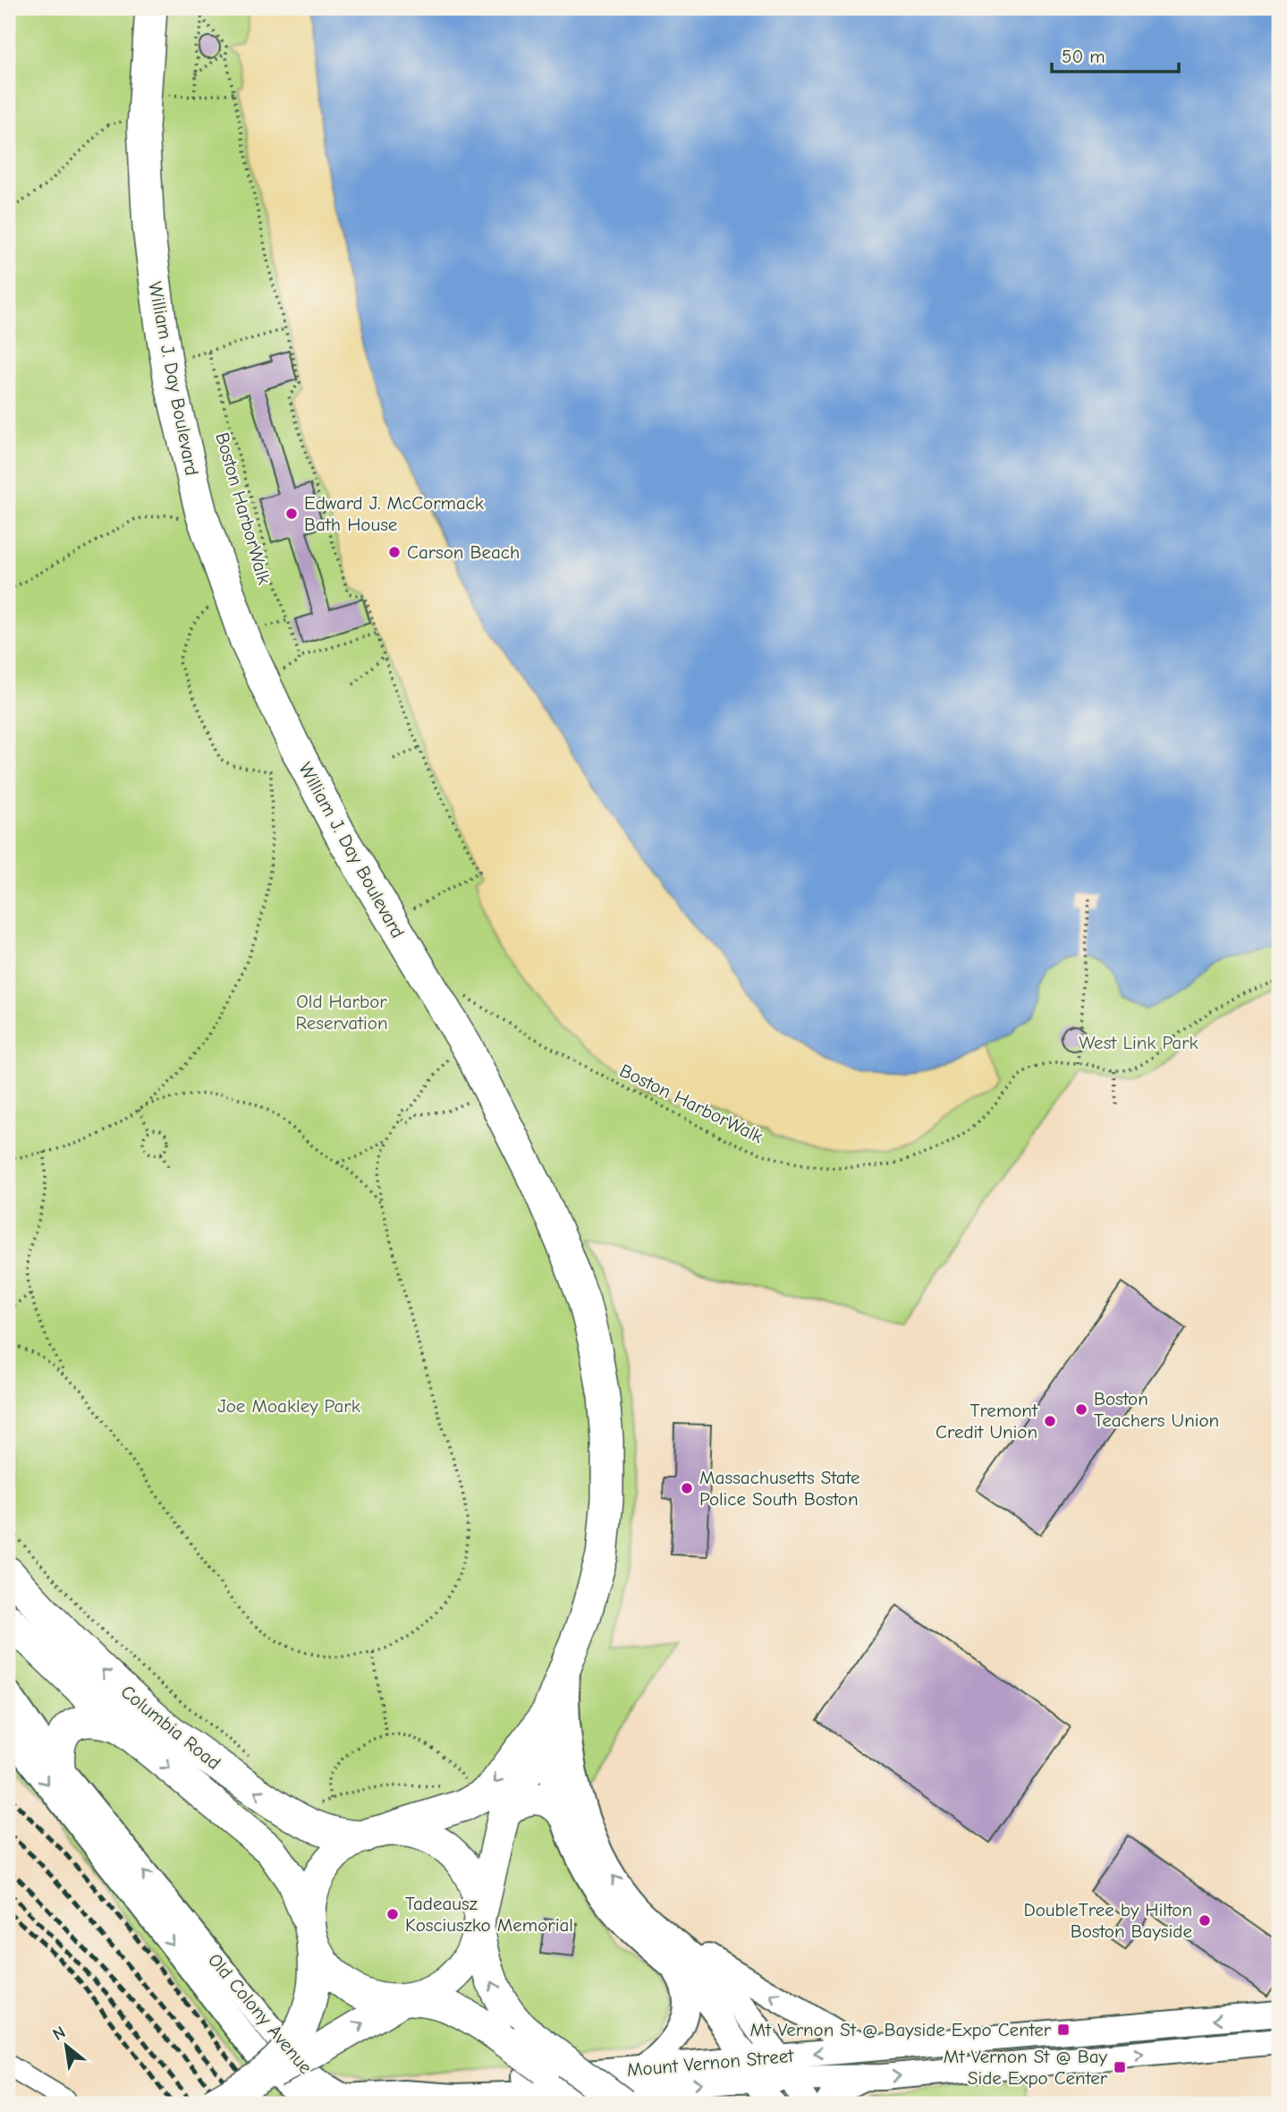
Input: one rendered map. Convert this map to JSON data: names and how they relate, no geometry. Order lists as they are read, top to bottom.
{
  "streets": {
    "main road": ["William J. Day Boulevard", "Columbia Road"],
    "street": ["Old Colony Avenue", "Mount Vernon Street"],
    "path": ["Boston HarborWalk"]
  },
  "crossings": [
    ["William J. Day Boulevard", "Columbia Road"],
    ["William J. Day Boulevard", "Mount Vernon Street"],
    ["Old Colony Avenue", "Mount Vernon Street"]
  ],
  "parks": ["Old Harbor Reservation", "West Link Park", "Joe Moakley Park"],
  "places": {
    "other": [
      "Edward J. McCormack Bath House",
      "Carson Beach",
      "Boston Teachers Union",
      "Tremont Credit Union",
      "Massachusetts State Police South Boston",
      "Tadeausz Kosciuszko Memorial",
      "DoubleTree by Hilton Boston Bayside"
    ],
    "transit": ["Mt Vernon St @ Bayside Expo Center", "Mt Vernon St @ Bay Side Expo Center"]
  },
  "scale_bar": "50 m",
  "north": "top left"
}
